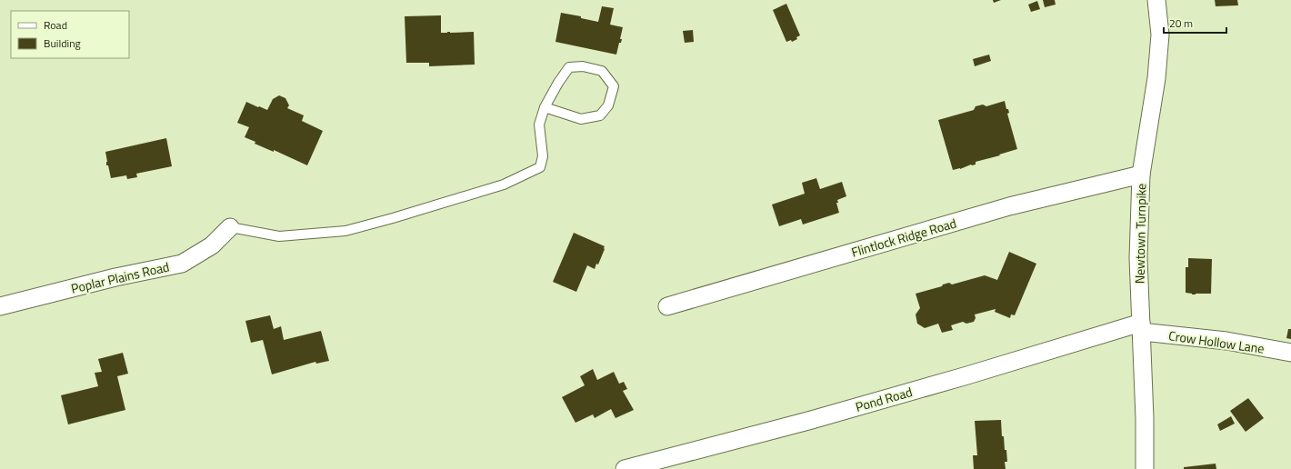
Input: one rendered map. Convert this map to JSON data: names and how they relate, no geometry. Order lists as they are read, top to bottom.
{
  "streets": {
    "street": [
      "Newtown Turnpike",
      "Flintlock Ridge Road",
      "Poplar Plains Road",
      "Crow Hollow Lane",
      "Pond Road"
    ]
  },
  "crossings": [
    ["Newtown Turnpike", "Flintlock Ridge Road"],
    ["Newtown Turnpike", "Crow Hollow Lane"],
    ["Newtown Turnpike", "Pond Road"],
    ["Crow Hollow Lane", "Pond Road"]
  ],
  "legend": ["Road", "Building"],
  "scale_bar": "20 m"
}
